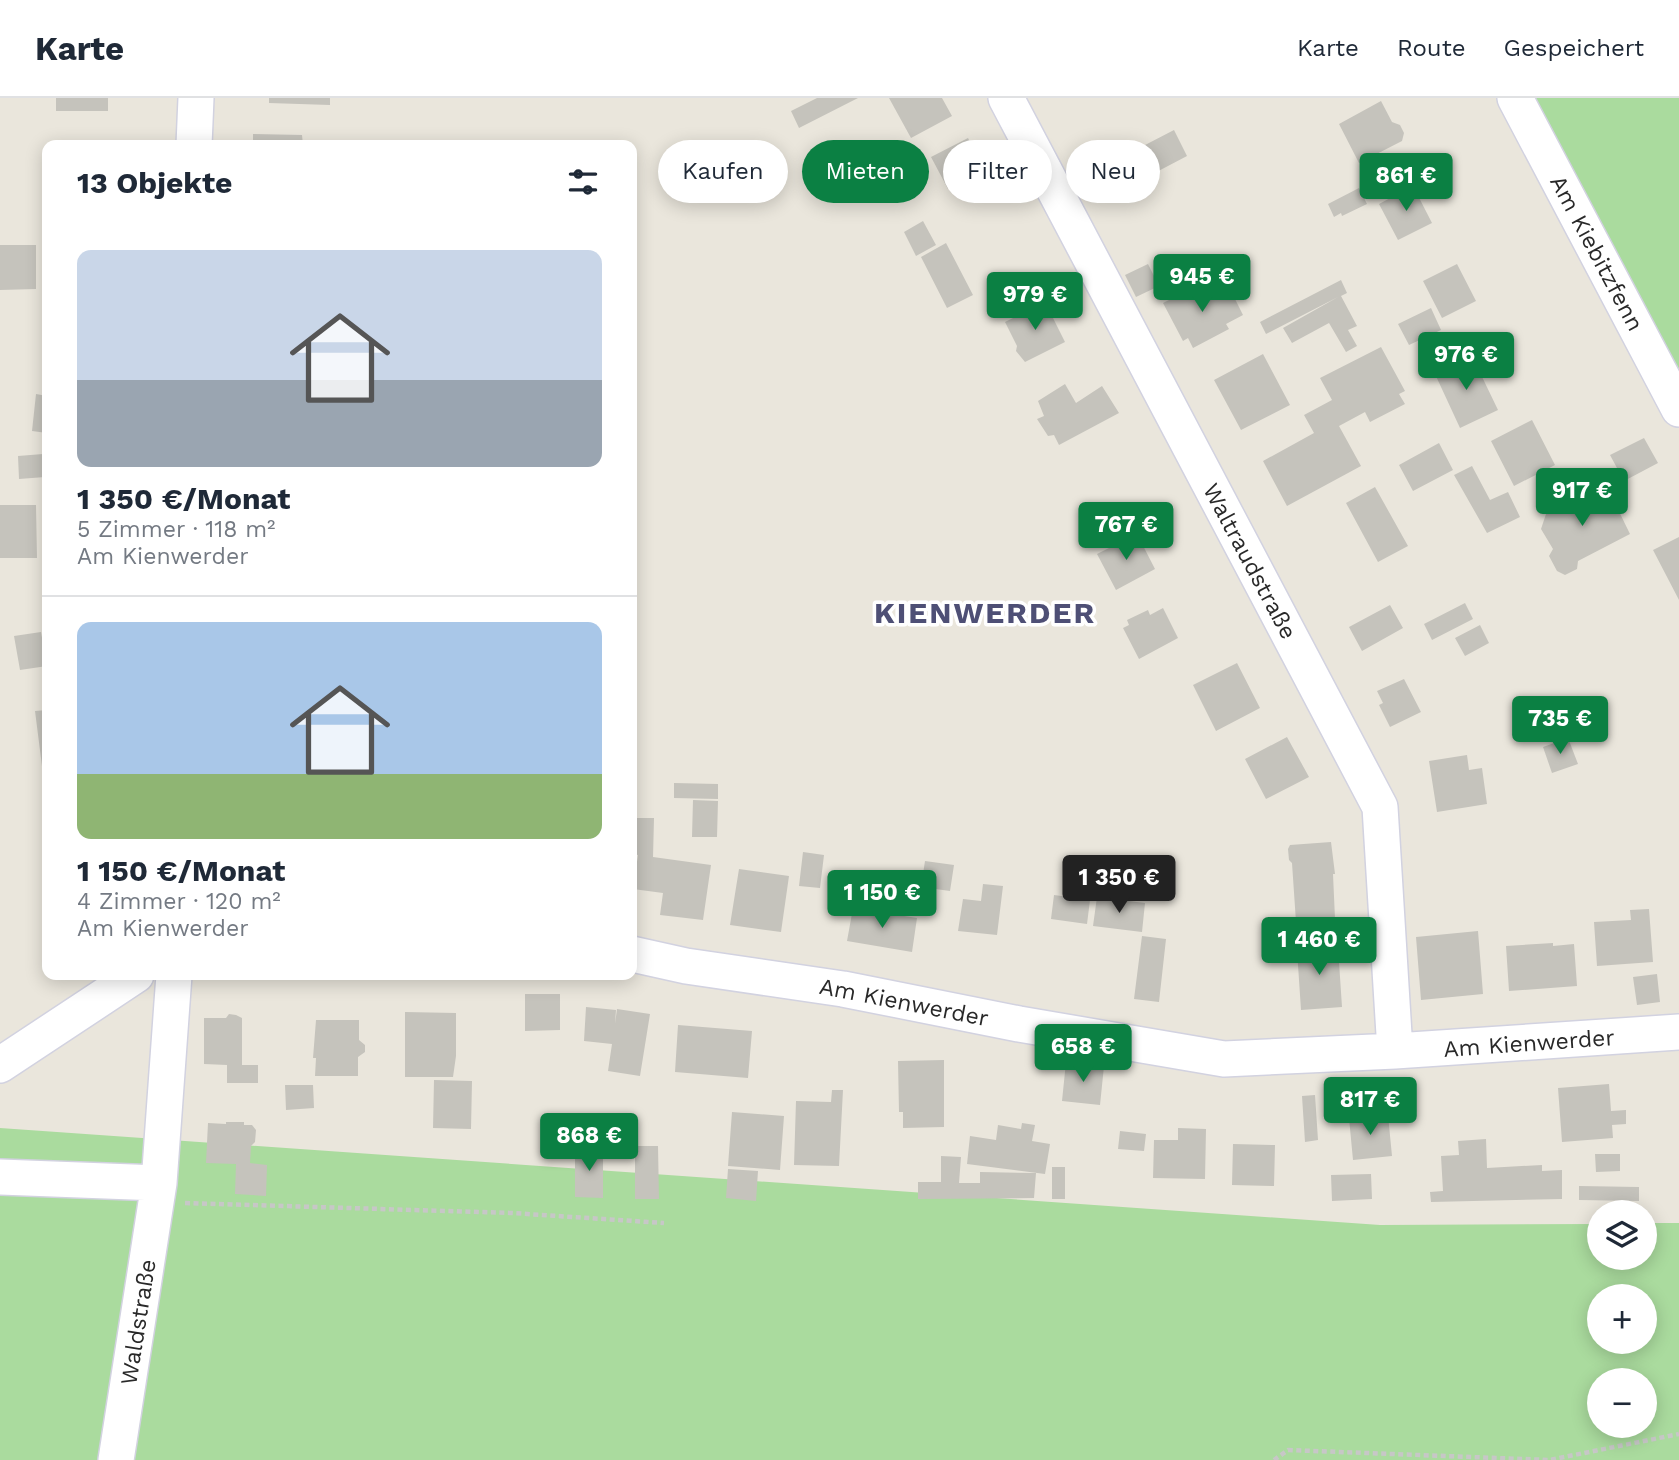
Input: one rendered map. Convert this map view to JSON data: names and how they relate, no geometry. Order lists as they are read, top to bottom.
{
  "streets": {
    "street": [
      "Am Kiebitzfenn",
      "Waltraudstraße",
      "Am Kienwerder",
      "Waldstraße"
    ]
  },
  "crossings": [
    ["Waltraudstraße", "Am Kienwerder"]
  ],
  "districts": ["KIENWERDER"],
  "page": {
    "header": "Karte",
    "nav": ["Karte", "Route", "Gespeichert"],
    "chip": [
      "Kaufen",
      "Mieten",
      "Filter",
      "Neu"
    ],
    "heading": "13 Objekte",
    "price": [
      "861 €",
      "945 €",
      "979 €",
      "976 €",
      "917 €",
      "767 €",
      "735 €",
      "1 350 €",
      "1 150 €",
      "1 460 €",
      "658 €",
      "817 €",
      "868 €"
    ],
    "list": [
      {
        "name": "1 350 €/Monat",
        "note": "5 Zimmer · 118 m² · Am Kienwerder"
      },
      {
        "name": "1 150 €/Monat",
        "note": "4 Zimmer · 120 m² · Am Kienwerder"
      }
    ],
    "map_buttons": ["+", "−"]
  }
}
